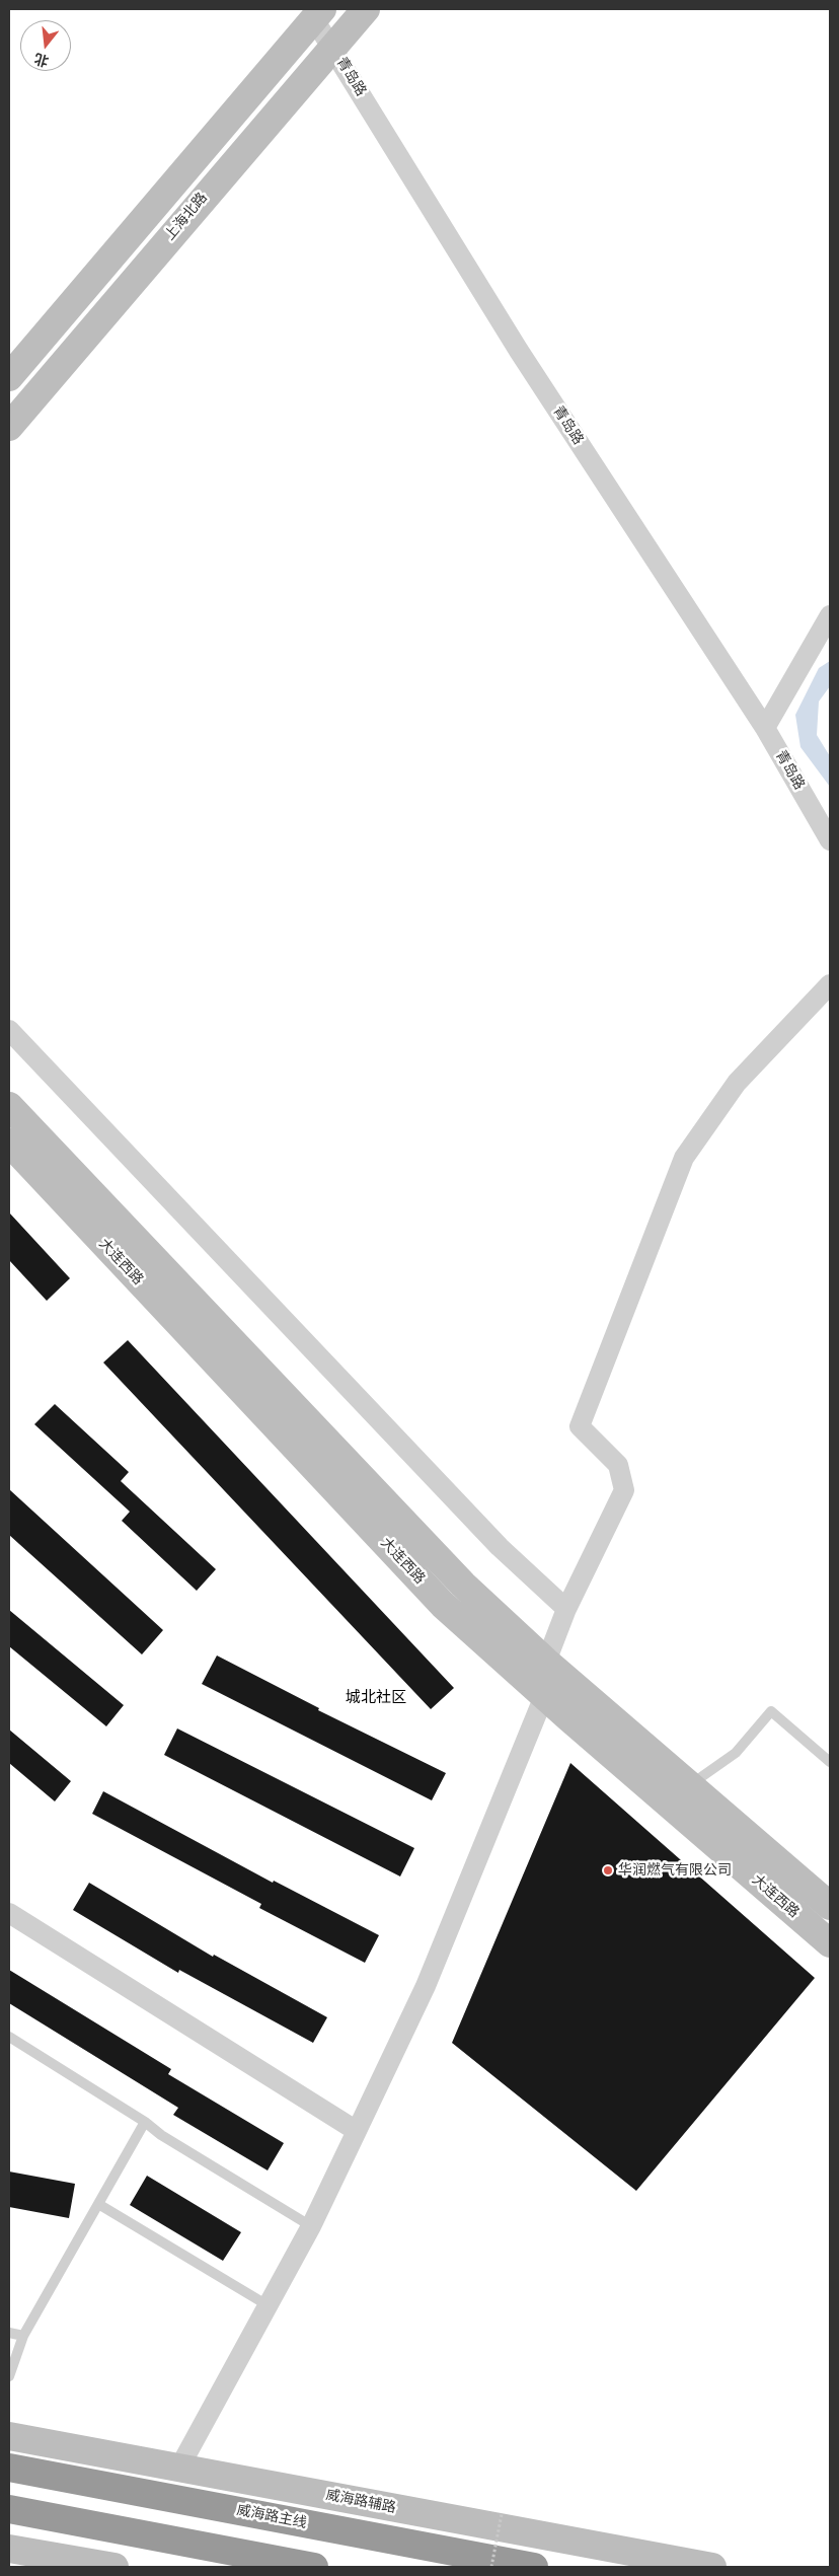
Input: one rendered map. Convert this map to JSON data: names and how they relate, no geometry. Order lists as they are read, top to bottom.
{
  "streets": {
    "highway": ["威海路主线"],
    "main road": ["上海北路", "大连西路", "威海路辅路"],
    "street": ["青岛路"]
  },
  "crossings": [
    ["青岛路", "上海北路"]
  ],
  "districts": ["城北社区"],
  "places": ["华润燃气有限公司"],
  "north": "bottom"
}
